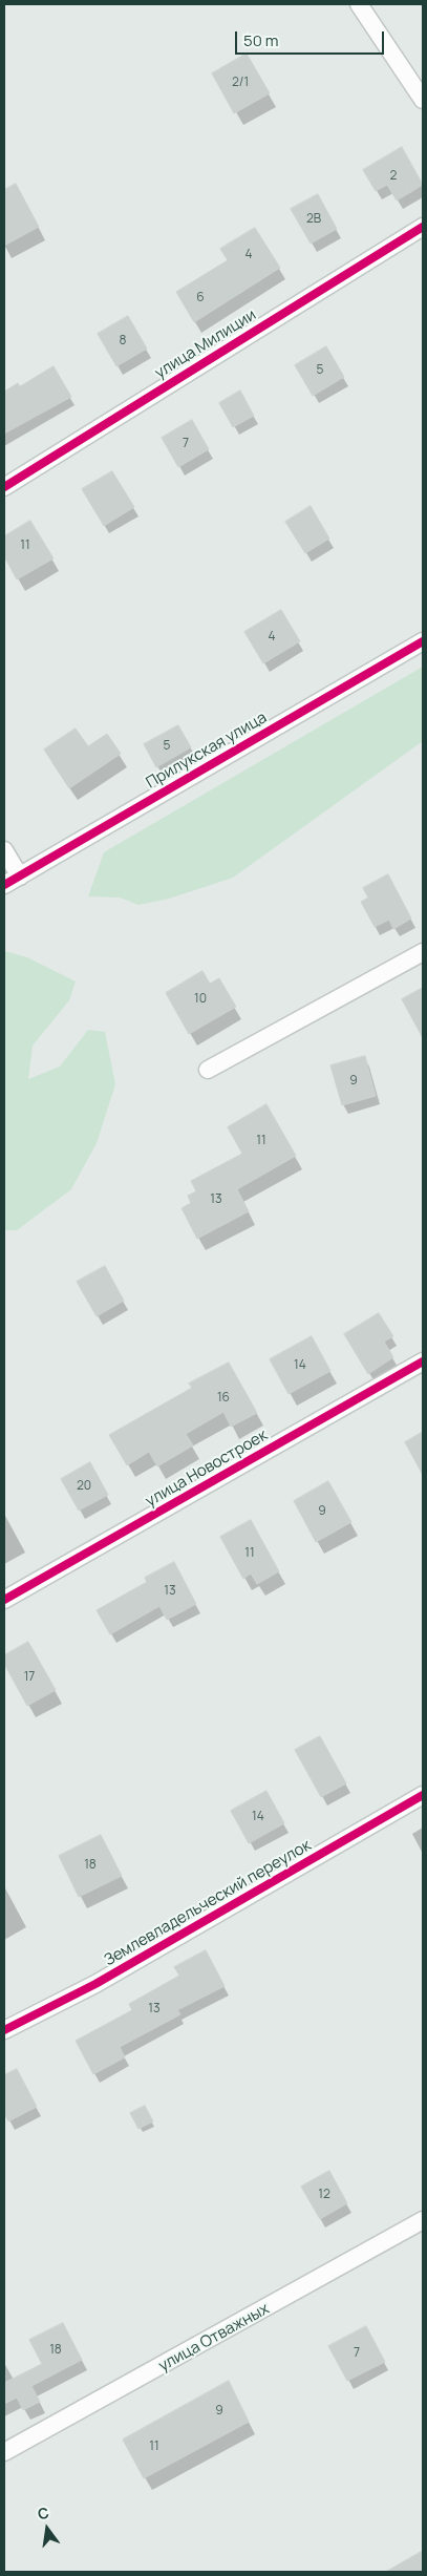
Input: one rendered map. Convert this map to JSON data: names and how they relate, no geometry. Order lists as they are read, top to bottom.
{
  "streets": {
    "street": [
      "улица Милиции",
      "Прилукская улица",
      "улица Новостроек",
      "Землевладельческий переулок",
      "улица Отважных"
    ]
  },
  "house_numbers": [
    "2/1",
    "2",
    "2В",
    "4",
    "6",
    "8",
    "5",
    "7",
    "11",
    "4",
    "5",
    "10",
    "9",
    "11",
    "13",
    "14",
    "16",
    "20",
    "9",
    "11",
    "13",
    "17",
    "14",
    "18",
    "13",
    "12",
    "18",
    "7",
    "9",
    "11"
  ],
  "scale_bar": "50 m",
  "north": "top"
}
